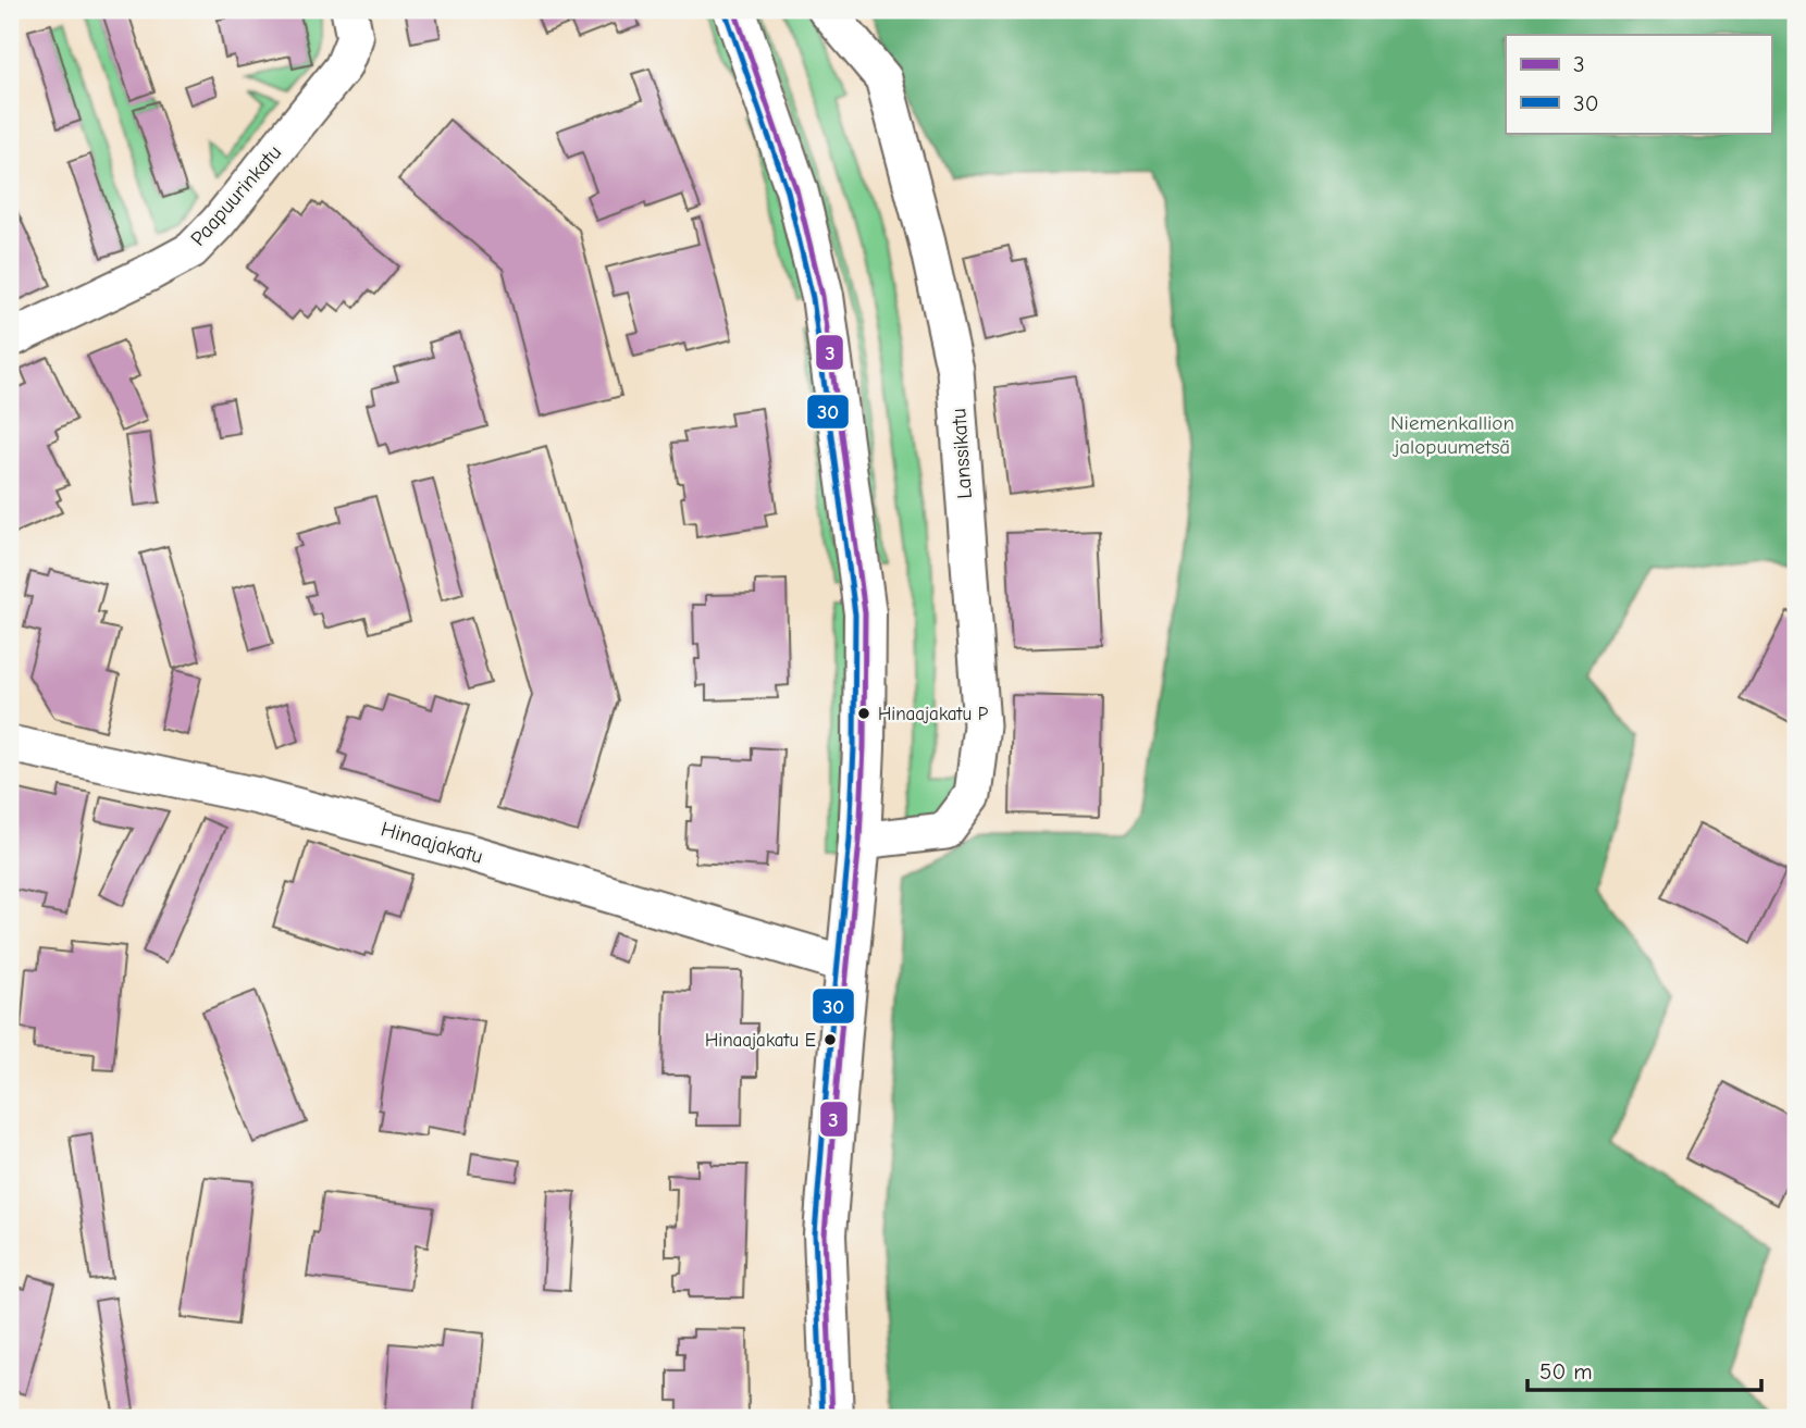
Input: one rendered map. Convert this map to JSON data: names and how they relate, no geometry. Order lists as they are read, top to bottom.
{
  "streets": {
    "street": ["Paapuurinkatu", "Lanssikatu", "Hinaajakatu"]
  },
  "parks": ["Niemenkallion jalopuumetsä"],
  "places": ["Hinaajakatu P", "Hinaajakatu E"],
  "lines": ["transit line 3", "transit line 30"],
  "legend": ["3", "30"],
  "scale_bar": "50 m"
}
